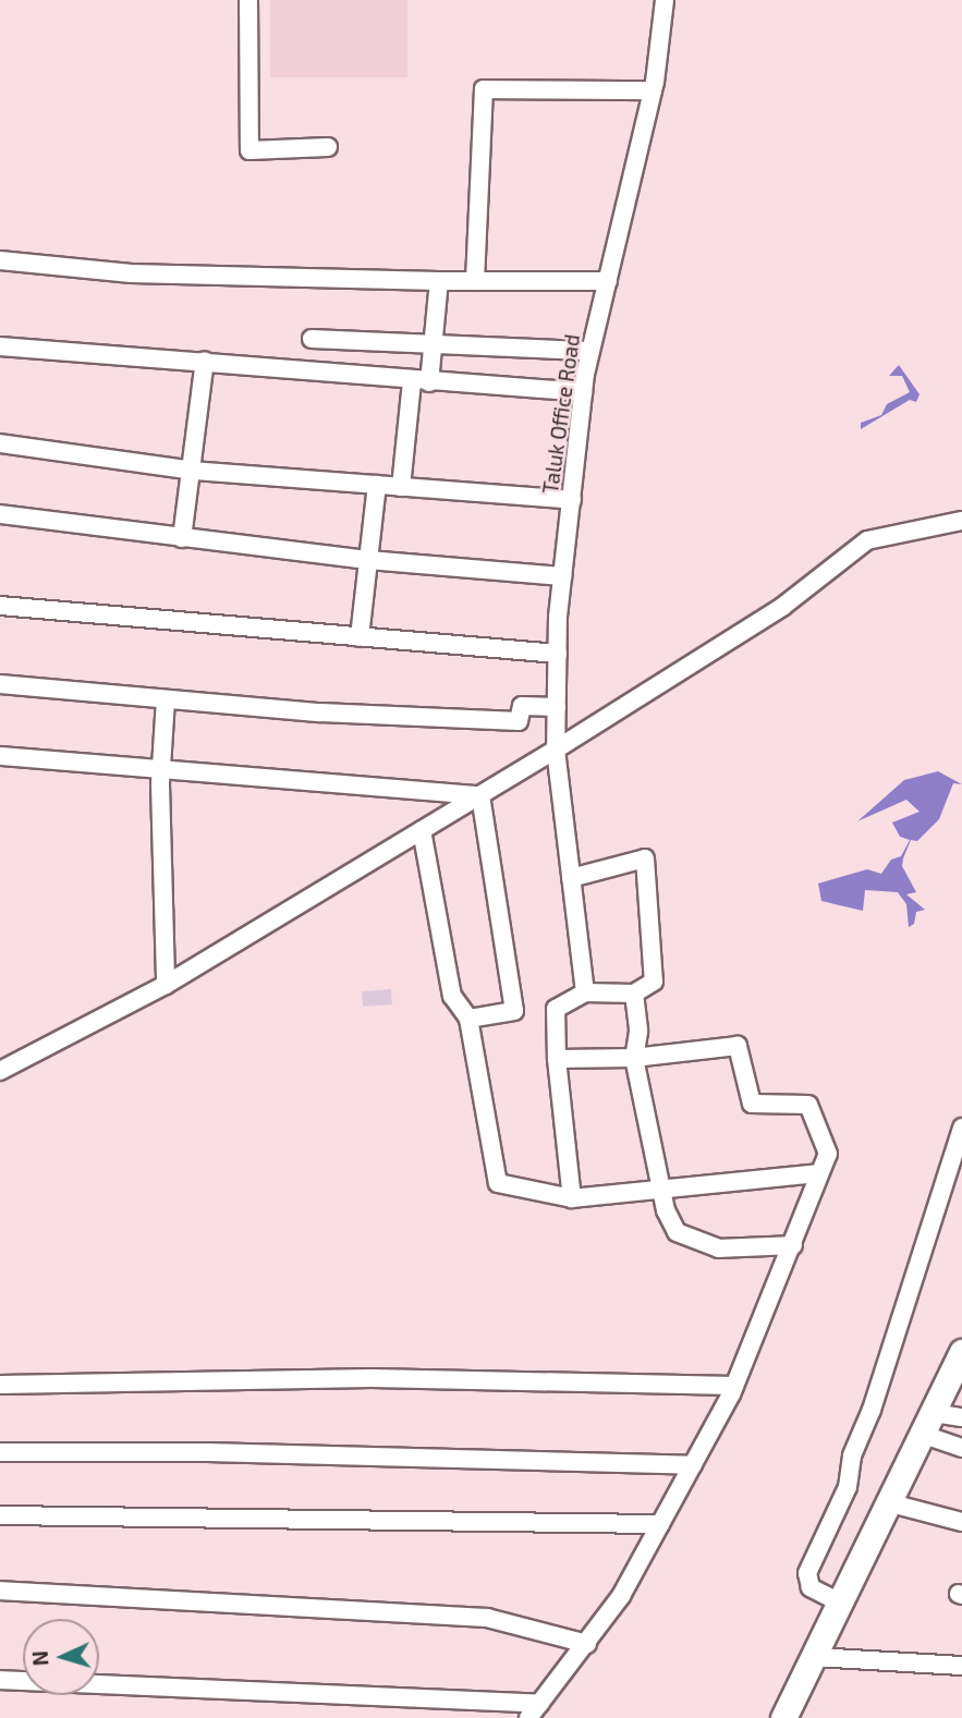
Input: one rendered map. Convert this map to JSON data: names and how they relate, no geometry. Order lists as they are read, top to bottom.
{
  "streets": {
    "street": ["Taluk Office Road"]
  },
  "north": "left"
}
